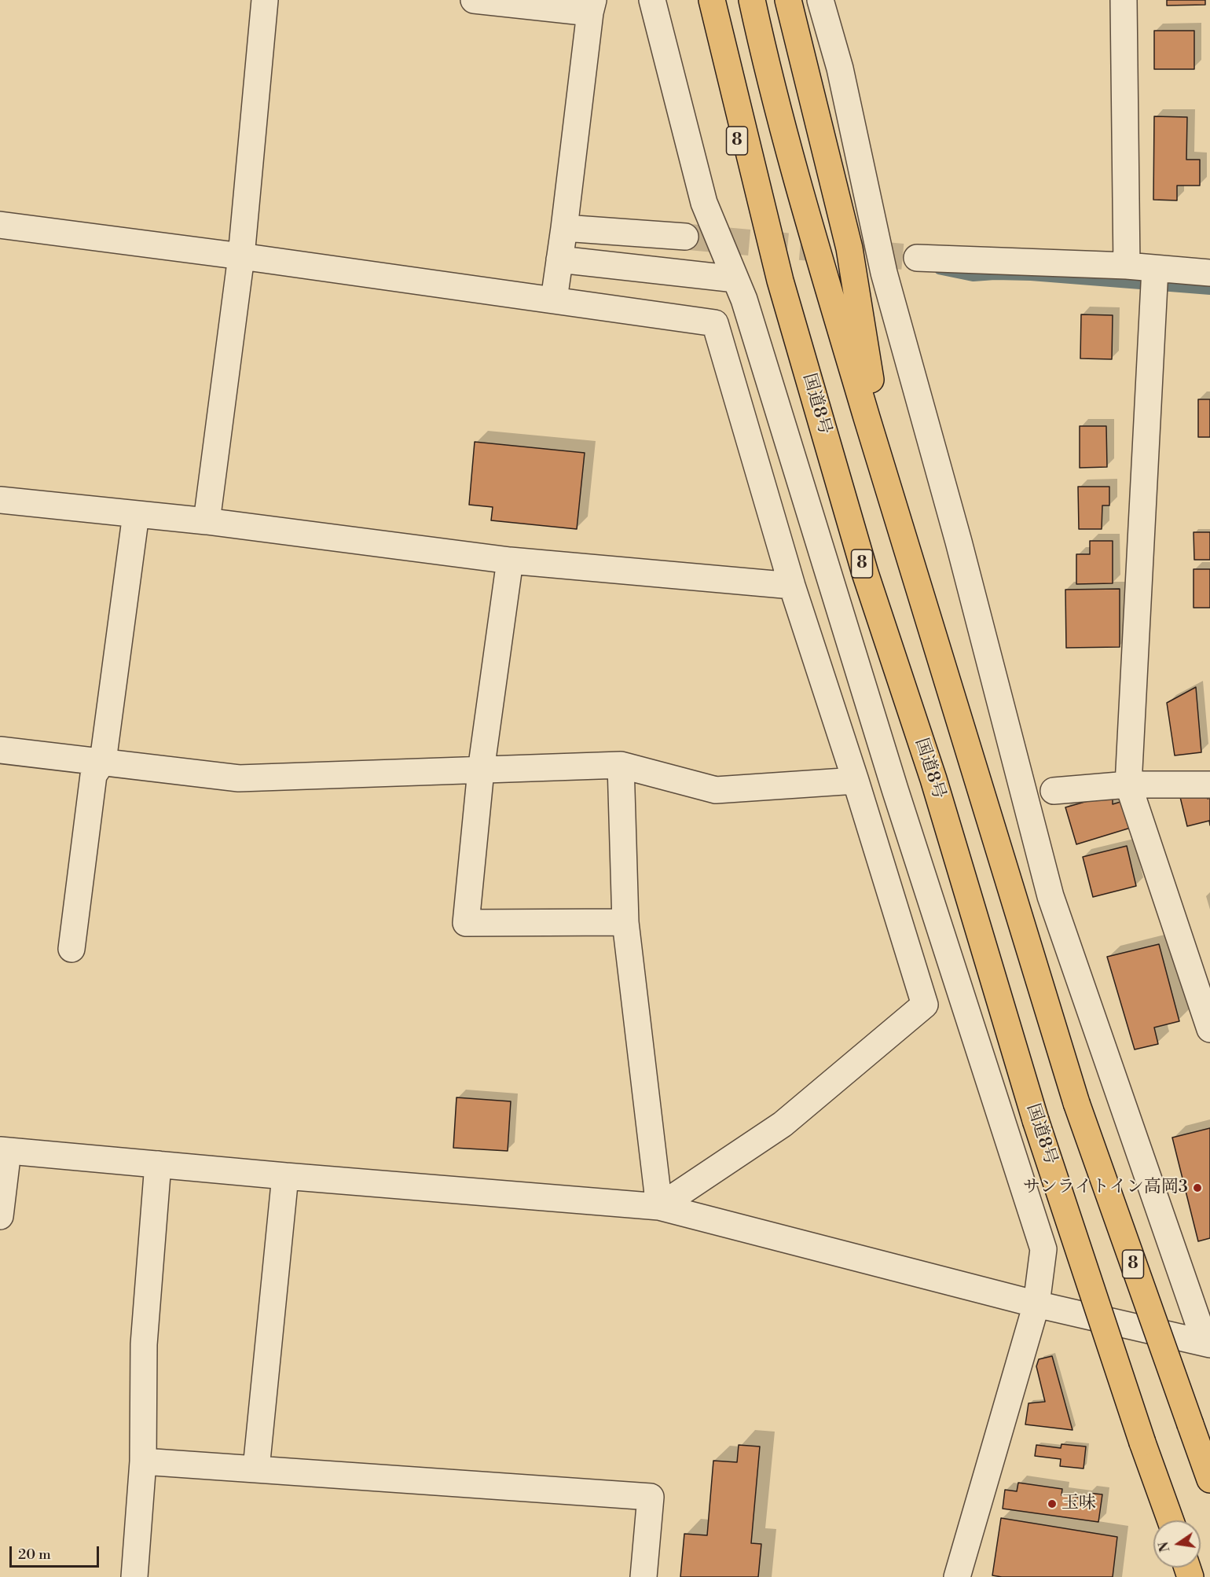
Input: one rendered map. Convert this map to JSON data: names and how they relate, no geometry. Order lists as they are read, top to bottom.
{
  "streets": {
    "highway": ["8", "国道8号"]
  },
  "crossings": [
    ["8", "国道8号"]
  ],
  "places": ["サンライトイン高岡3", "玉味"],
  "scale_bar": "20 m",
  "north": "left"
}
